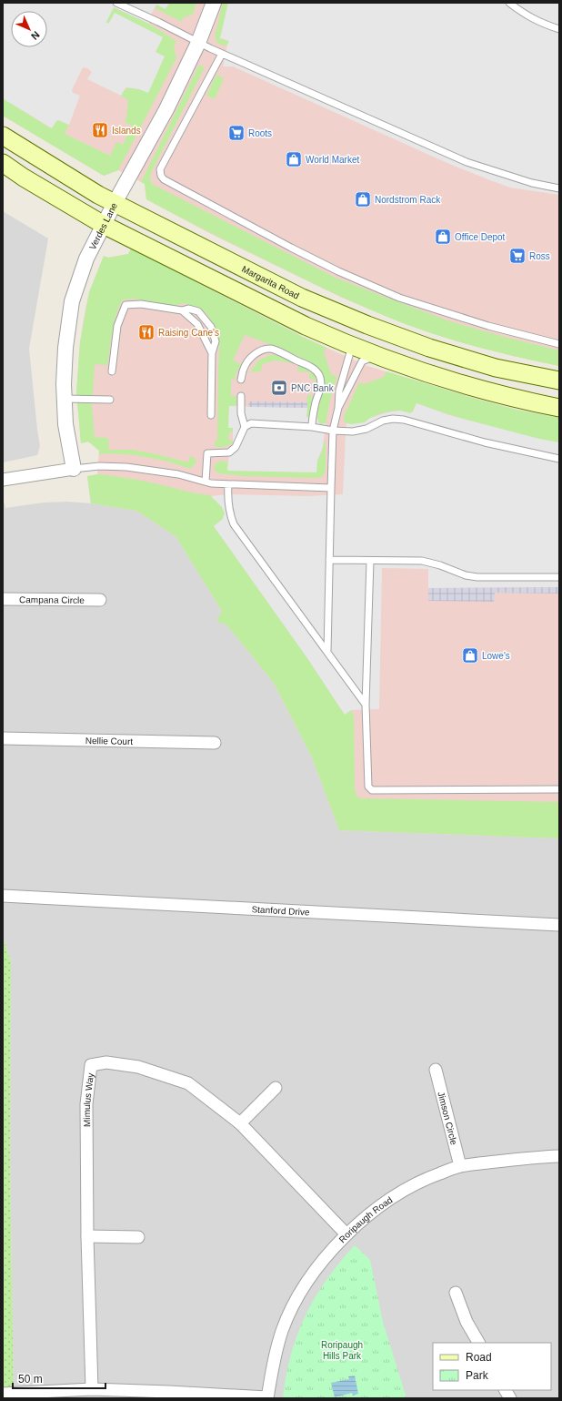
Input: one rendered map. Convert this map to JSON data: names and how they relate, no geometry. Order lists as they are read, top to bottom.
{
  "streets": {
    "main road": ["Margarita Road"],
    "street": [
      "Verdes Lane",
      "Campana Circle",
      "Nellie Court",
      "Stanford Drive",
      "Mimulus Way",
      "Jimson Circle",
      "Roripaugh Road"
    ]
  },
  "crossings": [
    ["Verdes Lane", "Margarita Road"],
    ["Mimulus Way", "Roripaugh Road"],
    ["Jimson Circle", "Roripaugh Road"]
  ],
  "parks": ["Roripaugh Hills Park"],
  "places": {
    "restaurant": ["Islands", "Raising Cane's"],
    "supermarket": ["Roots", "Ross"],
    "shop": [
      "World Market",
      "Nordstrom Rack",
      "Office Depot",
      "Lowe's"
    ],
    "bank": ["PNC Bank"]
  },
  "legend": ["Road", "Park"],
  "scale_bar": "50 m",
  "north": "bottom right"
}
